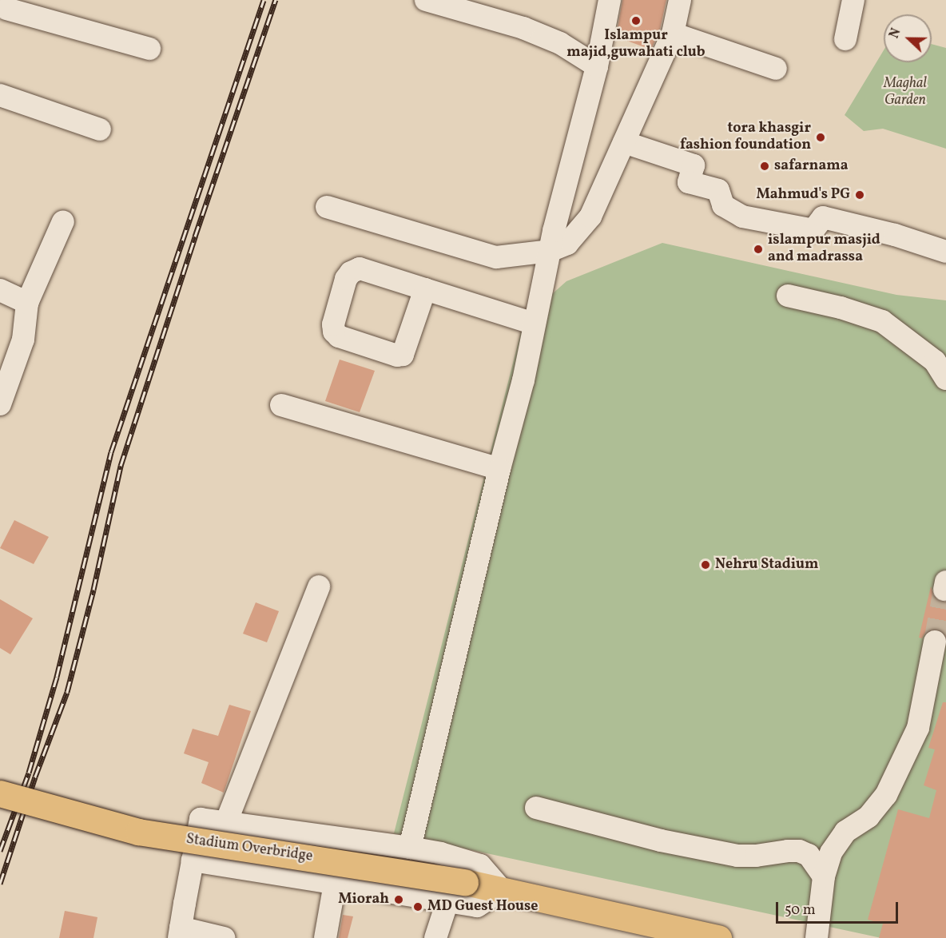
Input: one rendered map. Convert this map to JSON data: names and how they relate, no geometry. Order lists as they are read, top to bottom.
{
  "streets": {
    "main road": ["Stadium Overbridge"]
  },
  "parks": ["Maghal Garden"],
  "places": [
    "Islampur majid,guwahati club",
    "tora khasgir fashion foundation",
    "safarnama",
    "Mahmud's PG",
    "islampur masjid and madrassa",
    "Nehru Stadium",
    "Miorah",
    "MD Guest House"
  ],
  "scale_bar": "50 m",
  "north": "left"
}
